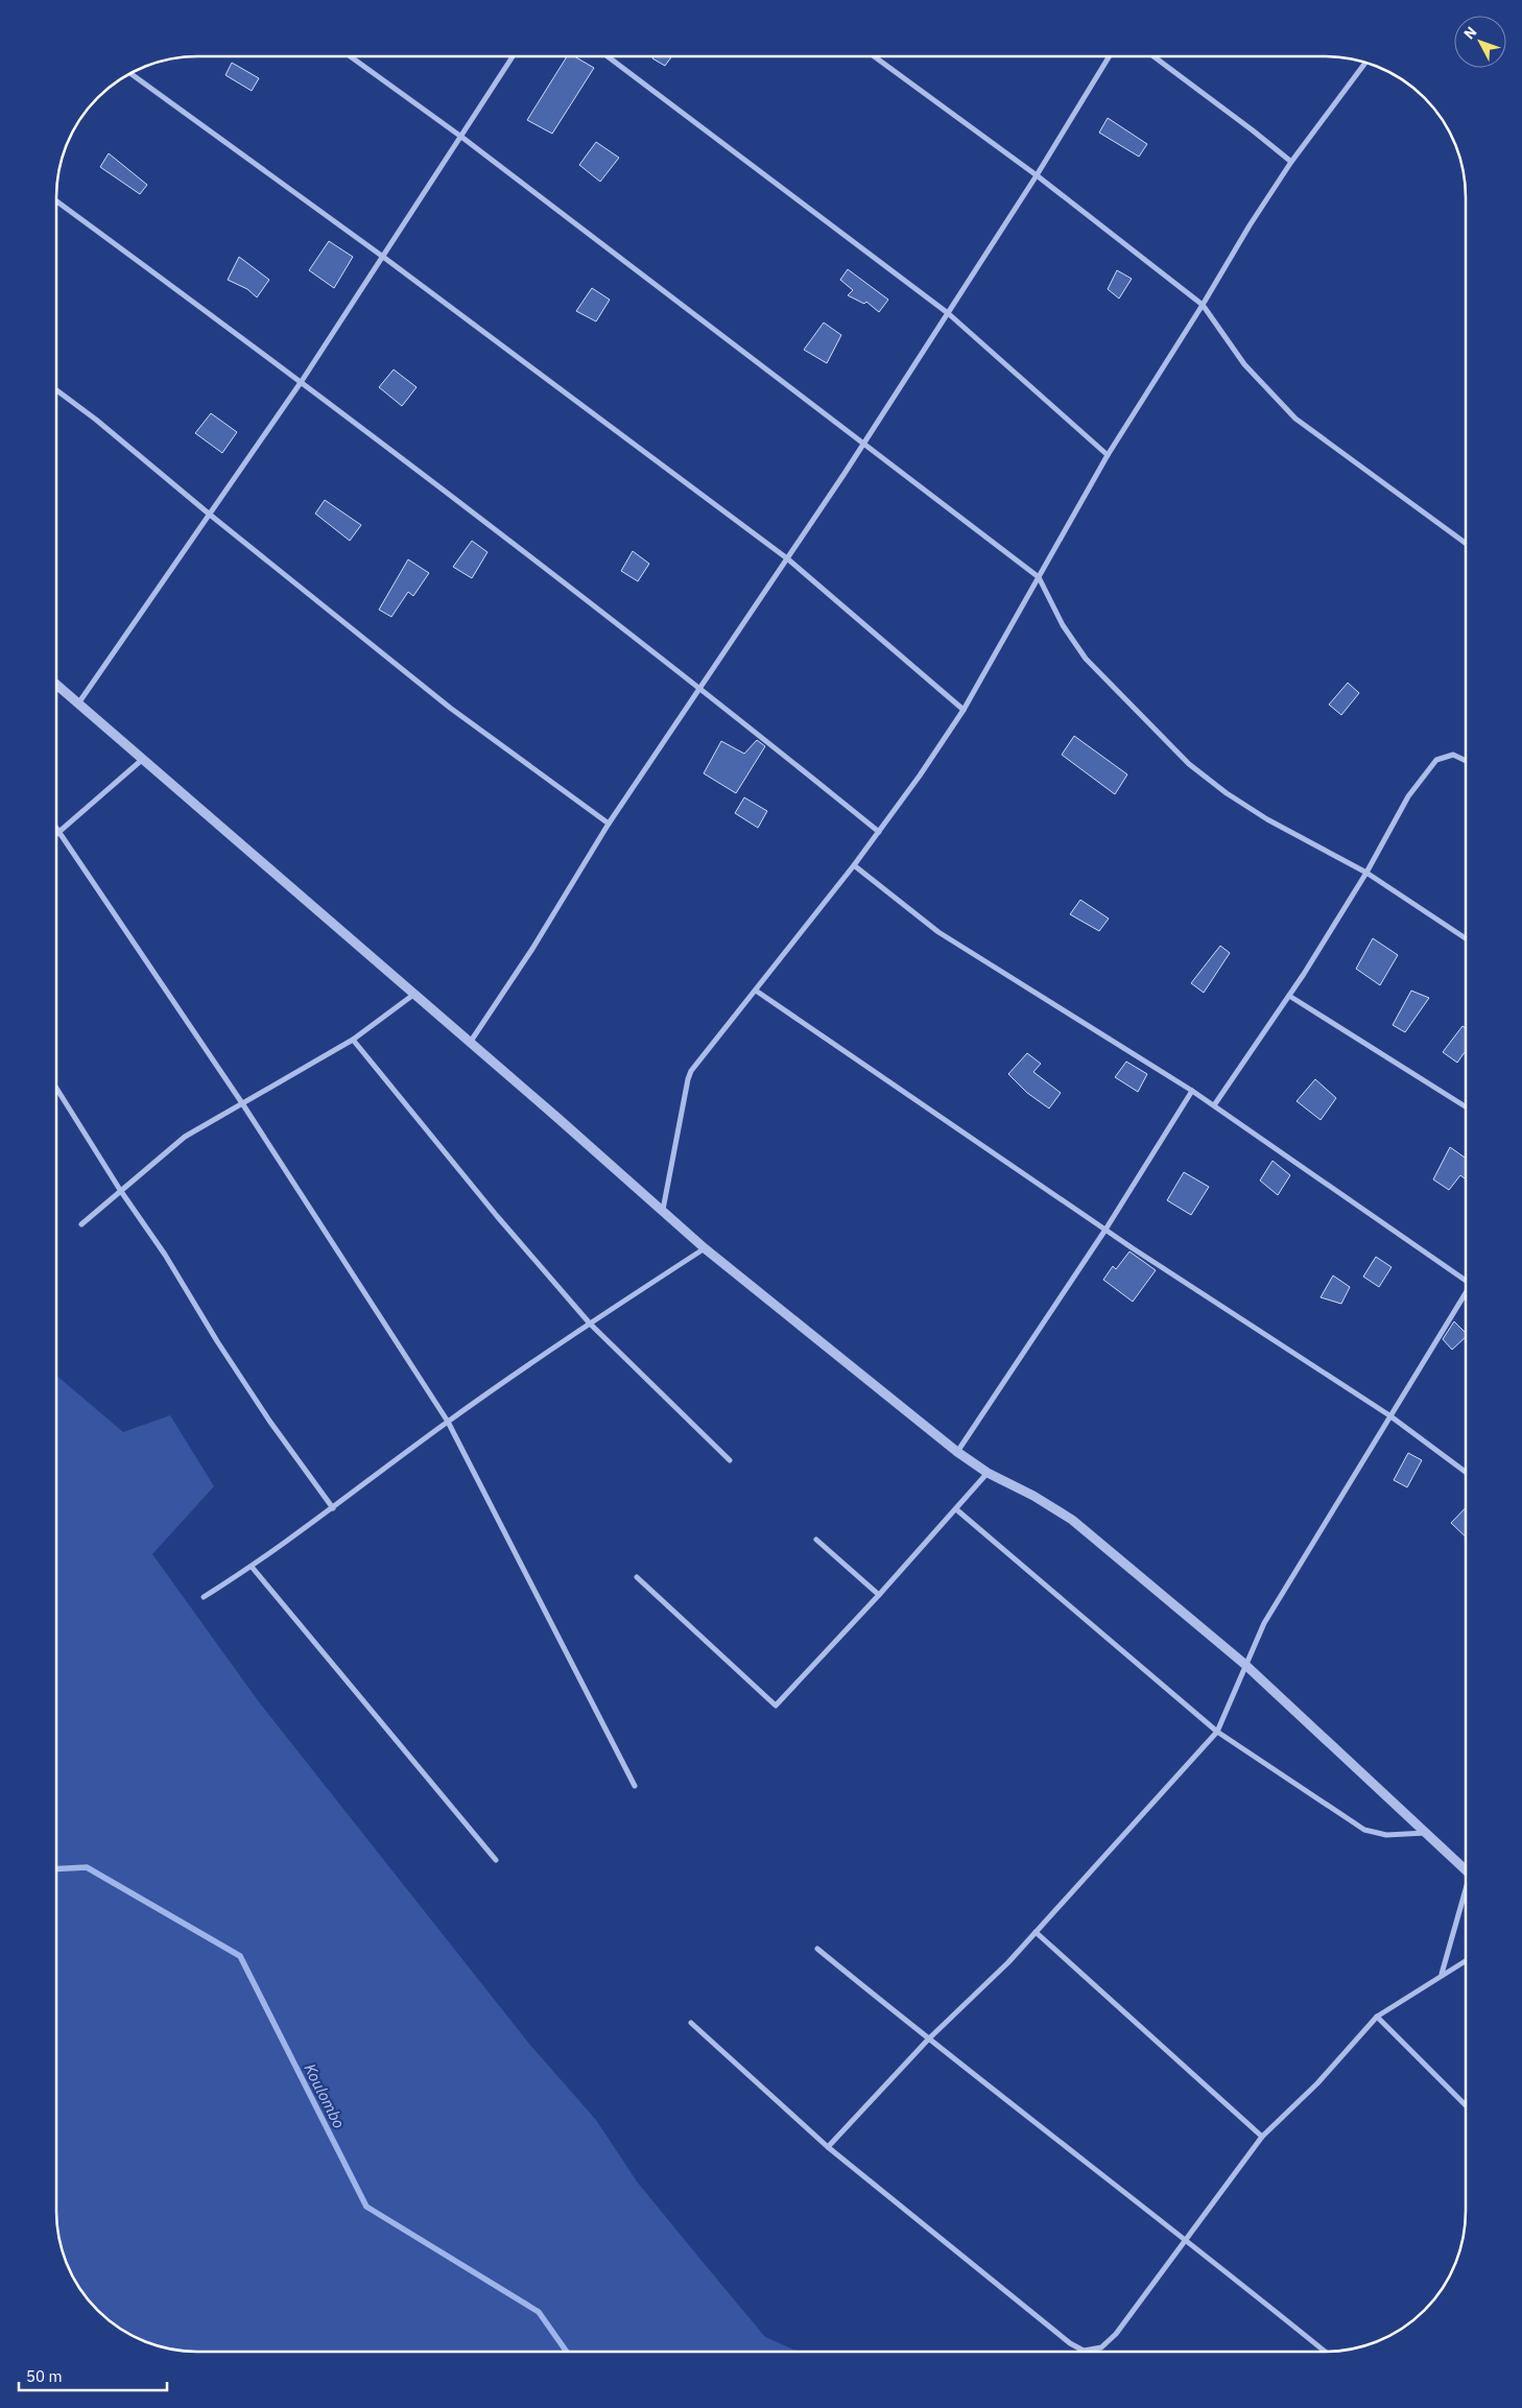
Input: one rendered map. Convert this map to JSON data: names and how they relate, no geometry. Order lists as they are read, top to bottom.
{
  "water": ["Koulombo"],
  "scale_bar": "50 m",
  "north": "top left"
}
